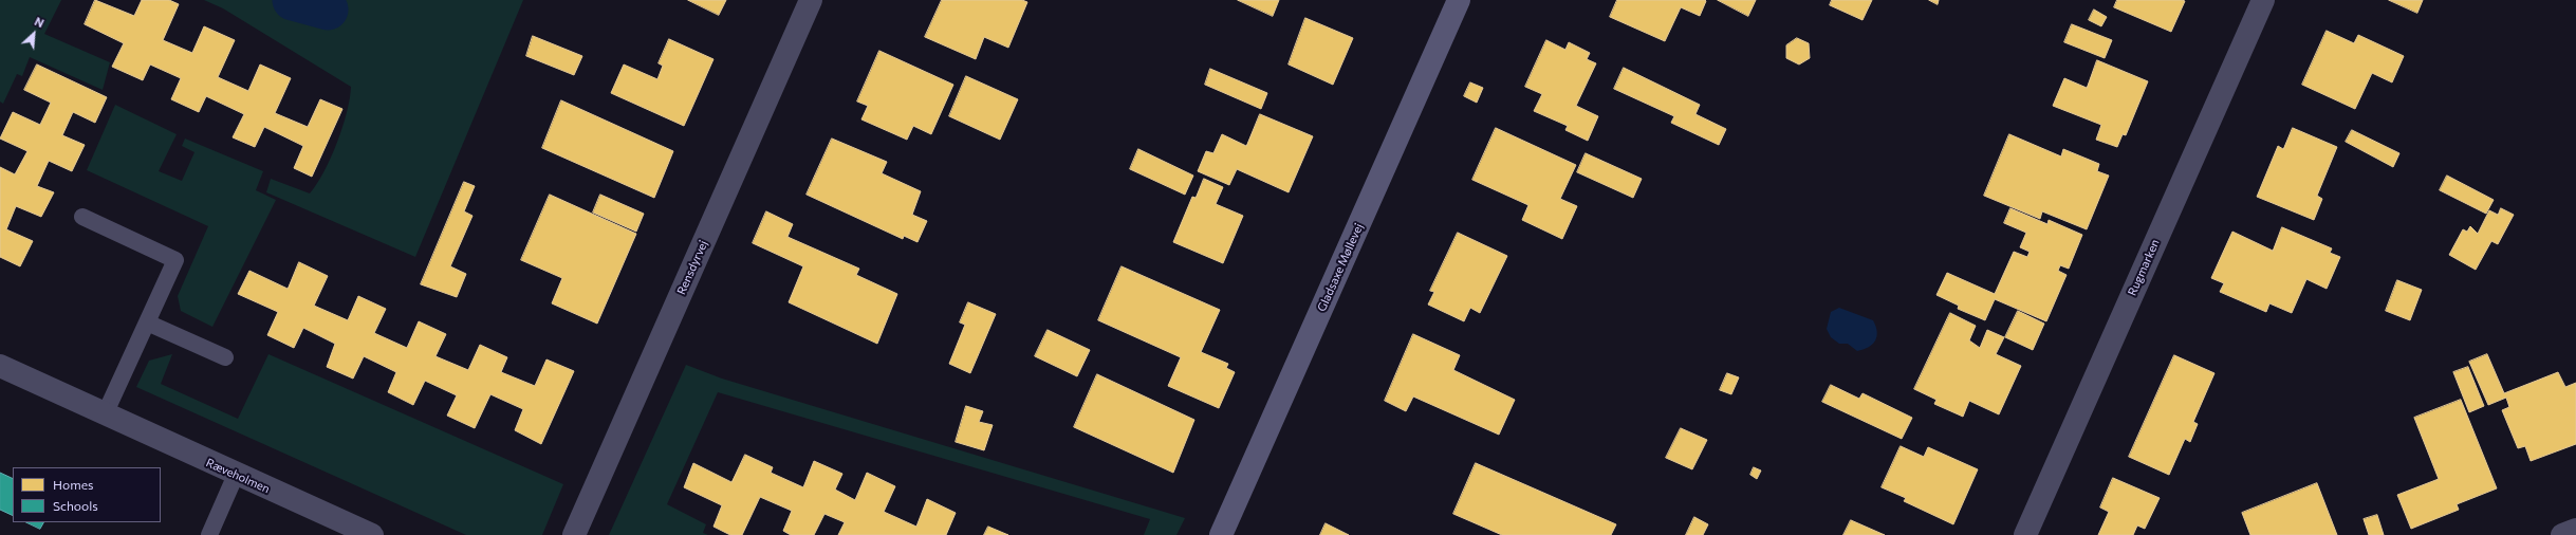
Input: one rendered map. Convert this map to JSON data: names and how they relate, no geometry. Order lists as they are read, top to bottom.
{
  "streets": {
    "street": [
      "Rensdyrvej",
      "Gladsaxe Møllevej",
      "Rugmarken",
      "Ræveholmen"
    ]
  },
  "legend": ["Homes", "Schools"],
  "north": "top right"
}
